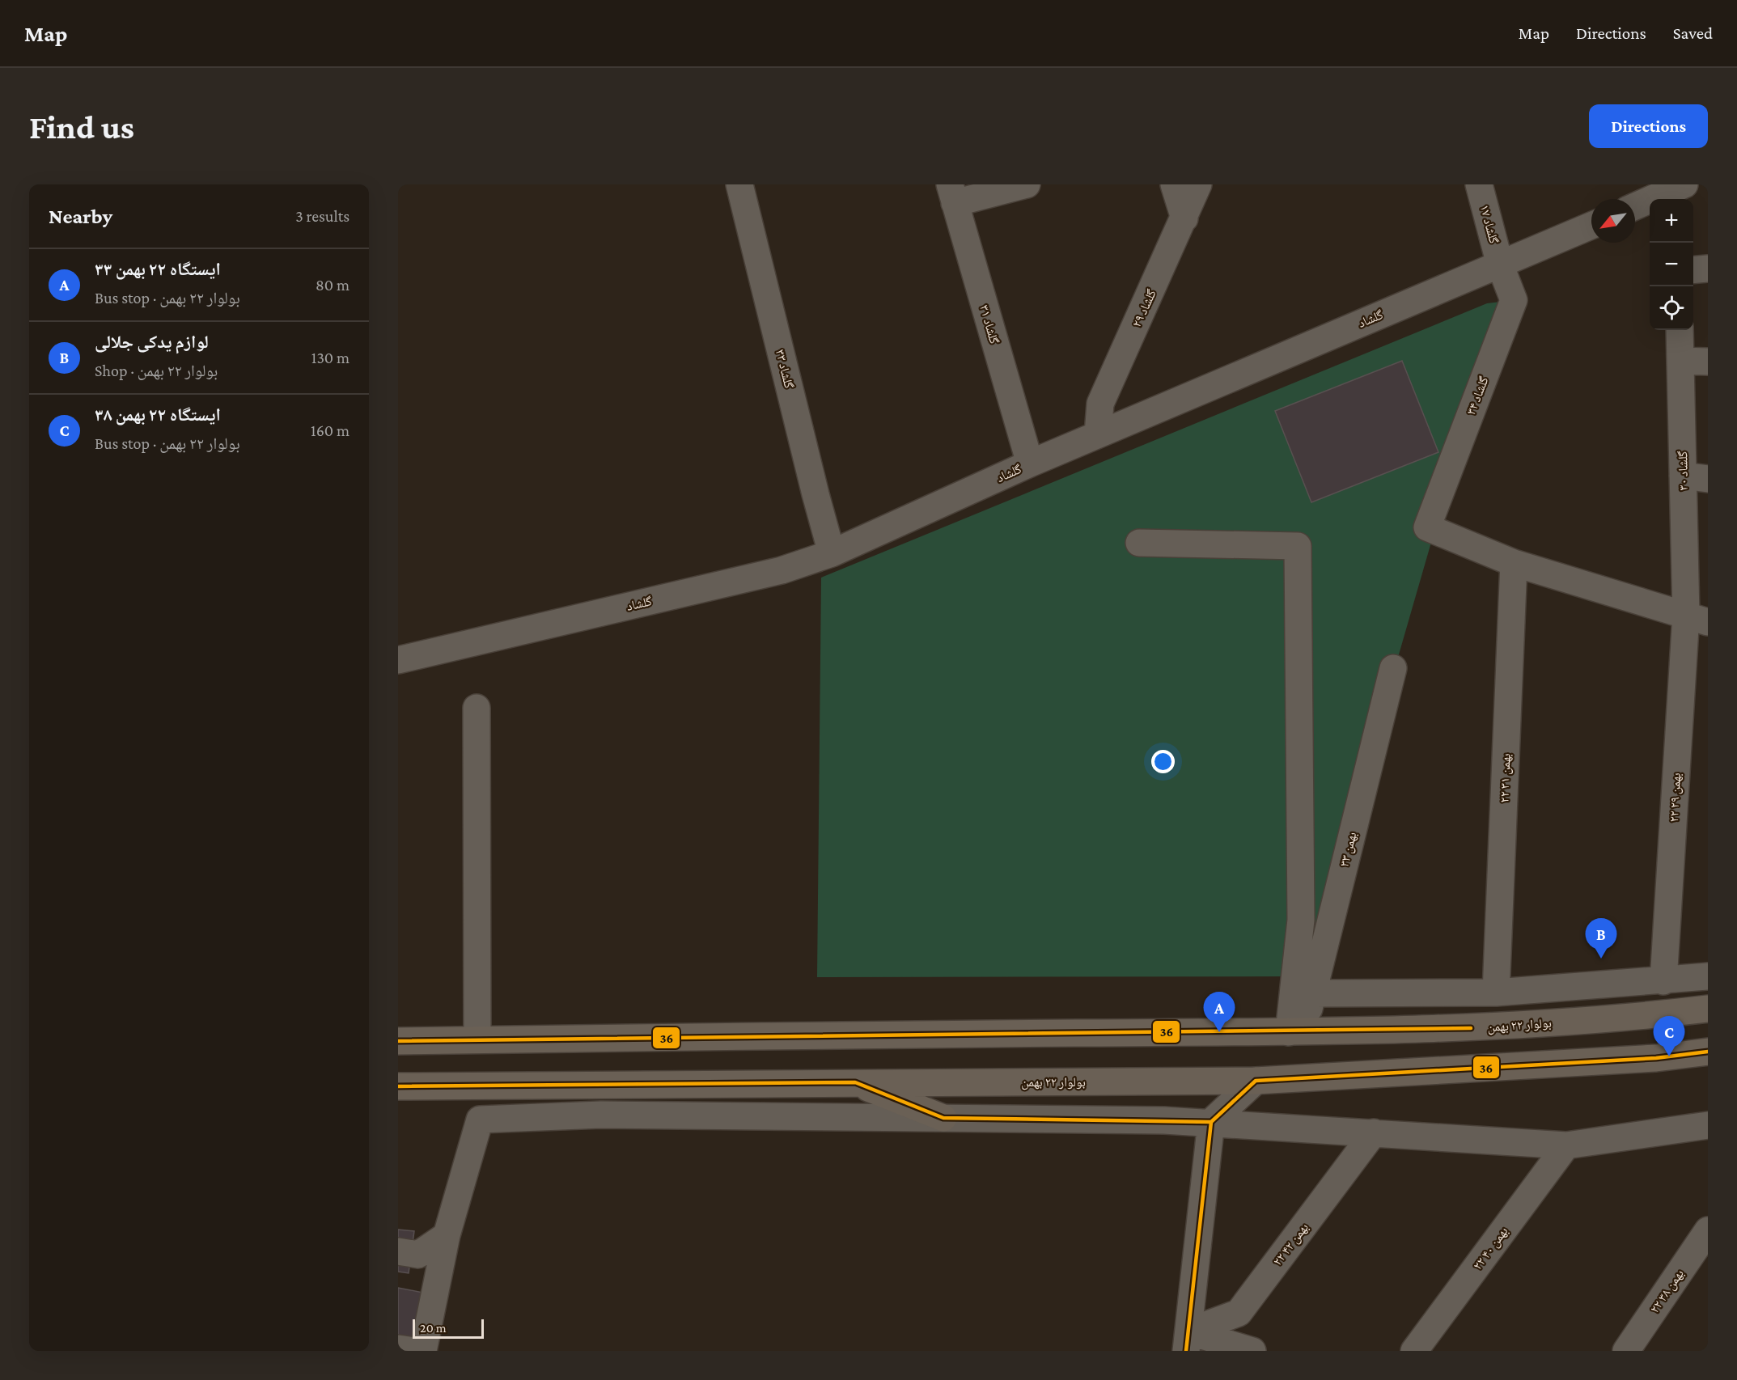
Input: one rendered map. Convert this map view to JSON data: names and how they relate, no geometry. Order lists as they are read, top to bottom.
{
  "streets": {
    "main road": ["بولوار ۲۲ بهمن"],
    "street": [
      "گلشاد ۱۷",
      "گلشاد ۲۹",
      "گلشاد",
      "گلشاد ۳۱",
      "گلشاد ۳۳",
      "گلشاد ۳۴",
      "گلشاد ۳۰",
      "۲۲ بهمن ۳۱",
      "۲۲ بهمن ۲۹",
      "بهمن ۳۳",
      "۲۲ بهمن ۴۲",
      "۲۲ بهمن ۴۰",
      "۲۲ بهمن ۳۸"
    ]
  },
  "crossings": [
    ["گلشاد ۱۷", "گلشاد"],
    ["گلشاد ۱۷", "گلشاد ۳۴"],
    ["گلشاد ۲۹", "گلشاد"],
    ["گلشاد", "گلشاد ۳۱"],
    ["گلشاد", "گلشاد ۳۳"],
    ["گلشاد", "گلشاد ۳۴"],
    ["گلشاد ۳۴", "۲۲ بهمن ۳۱"],
    ["گلشاد ۳۰", "۲۲ بهمن ۲۹"],
    ["بهمن ۳۳", "بولوار ۲۲ بهمن"]
  ],
  "lines": ["transit line 36"],
  "scale_bar": "20 m",
  "north": "bottom left",
  "page": {
    "header": "Map",
    "nav": ["Map", "Directions", "Saved"],
    "buttons": "Directions",
    "title": "Find us",
    "heading": ["Nearby", "3 results"],
    "map_buttons": ["+", "−"],
    "list": [
      {
        "mark": "A",
        "name": "ایستگاه ۲۲ بهمن ۳۳",
        "note": "Bus stop · بولوار ۲۲ بهمن",
        "value": "80 m"
      },
      {
        "mark": "B",
        "name": "لوازم یدکی جلالی",
        "note": "Shop · بولوار ۲۲ بهمن",
        "value": "130 m"
      },
      {
        "mark": "C",
        "name": "ایستگاه ۲۲ بهمن ۳۸",
        "note": "Bus stop · بولوار ۲۲ بهمن",
        "value": "160 m"
      }
    ],
    "pins": ["B", "A", "C"],
    "scale": "20 m"
  }
}
